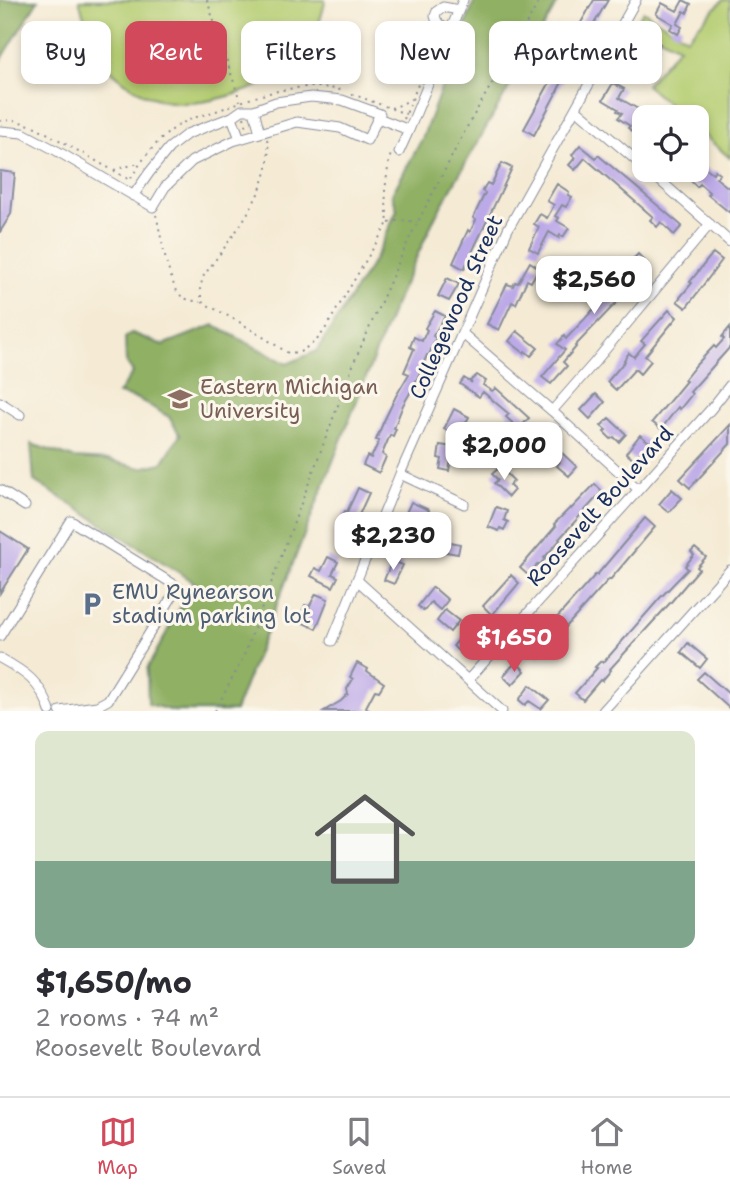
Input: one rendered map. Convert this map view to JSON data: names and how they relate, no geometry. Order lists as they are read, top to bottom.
{
  "streets": {
    "street": ["Collegewood Street", "Roosevelt Boulevard"]
  },
  "places": {
    "school or university": ["Eastern Michigan University"],
    "parking": ["EMU Rynearson stadium parking lot"]
  },
  "page": {
    "chip": [
      "Buy",
      "Rent",
      "Filters",
      "New",
      "Apartment"
    ],
    "price": [
      "$2,560",
      "$2,000",
      "$2,230",
      "$1,650"
    ],
    "list": [
      {
        "name": "$1,650/mo",
        "note": "2 rooms · 74 m² · Roosevelt Boulevard"
      }
    ],
    "tabs": ["Map", "Saved", "Home"]
  }
}
